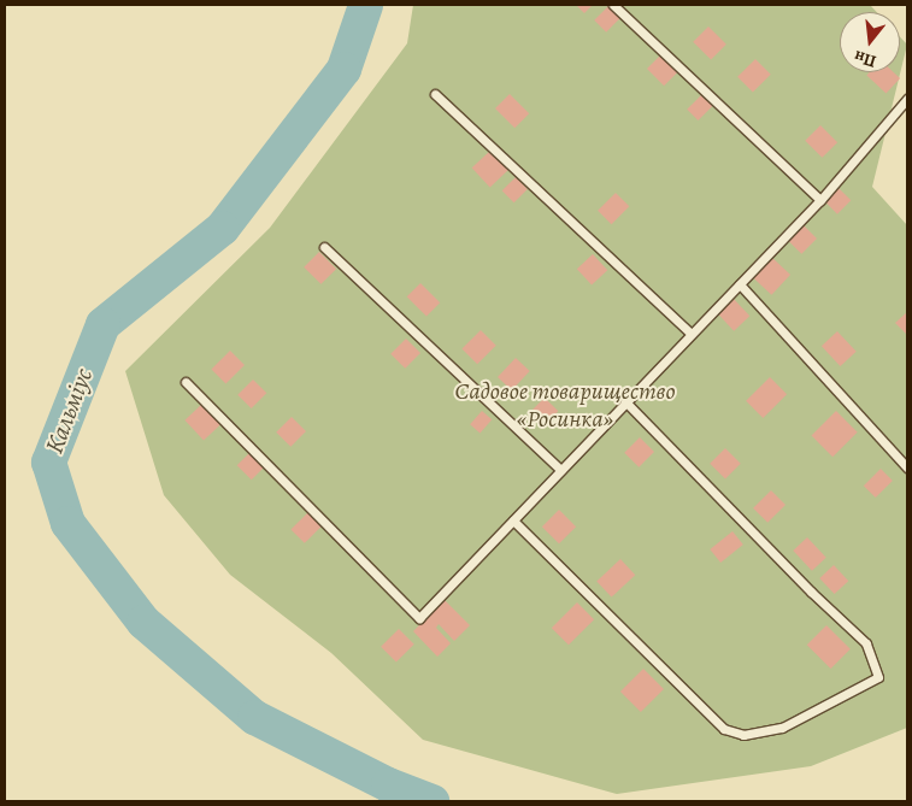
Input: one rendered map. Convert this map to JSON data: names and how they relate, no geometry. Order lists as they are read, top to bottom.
{
  "water": ["Кальміус"],
  "parks": ["Садовое товарищество «Росинка»"],
  "north": "bottom"
}
